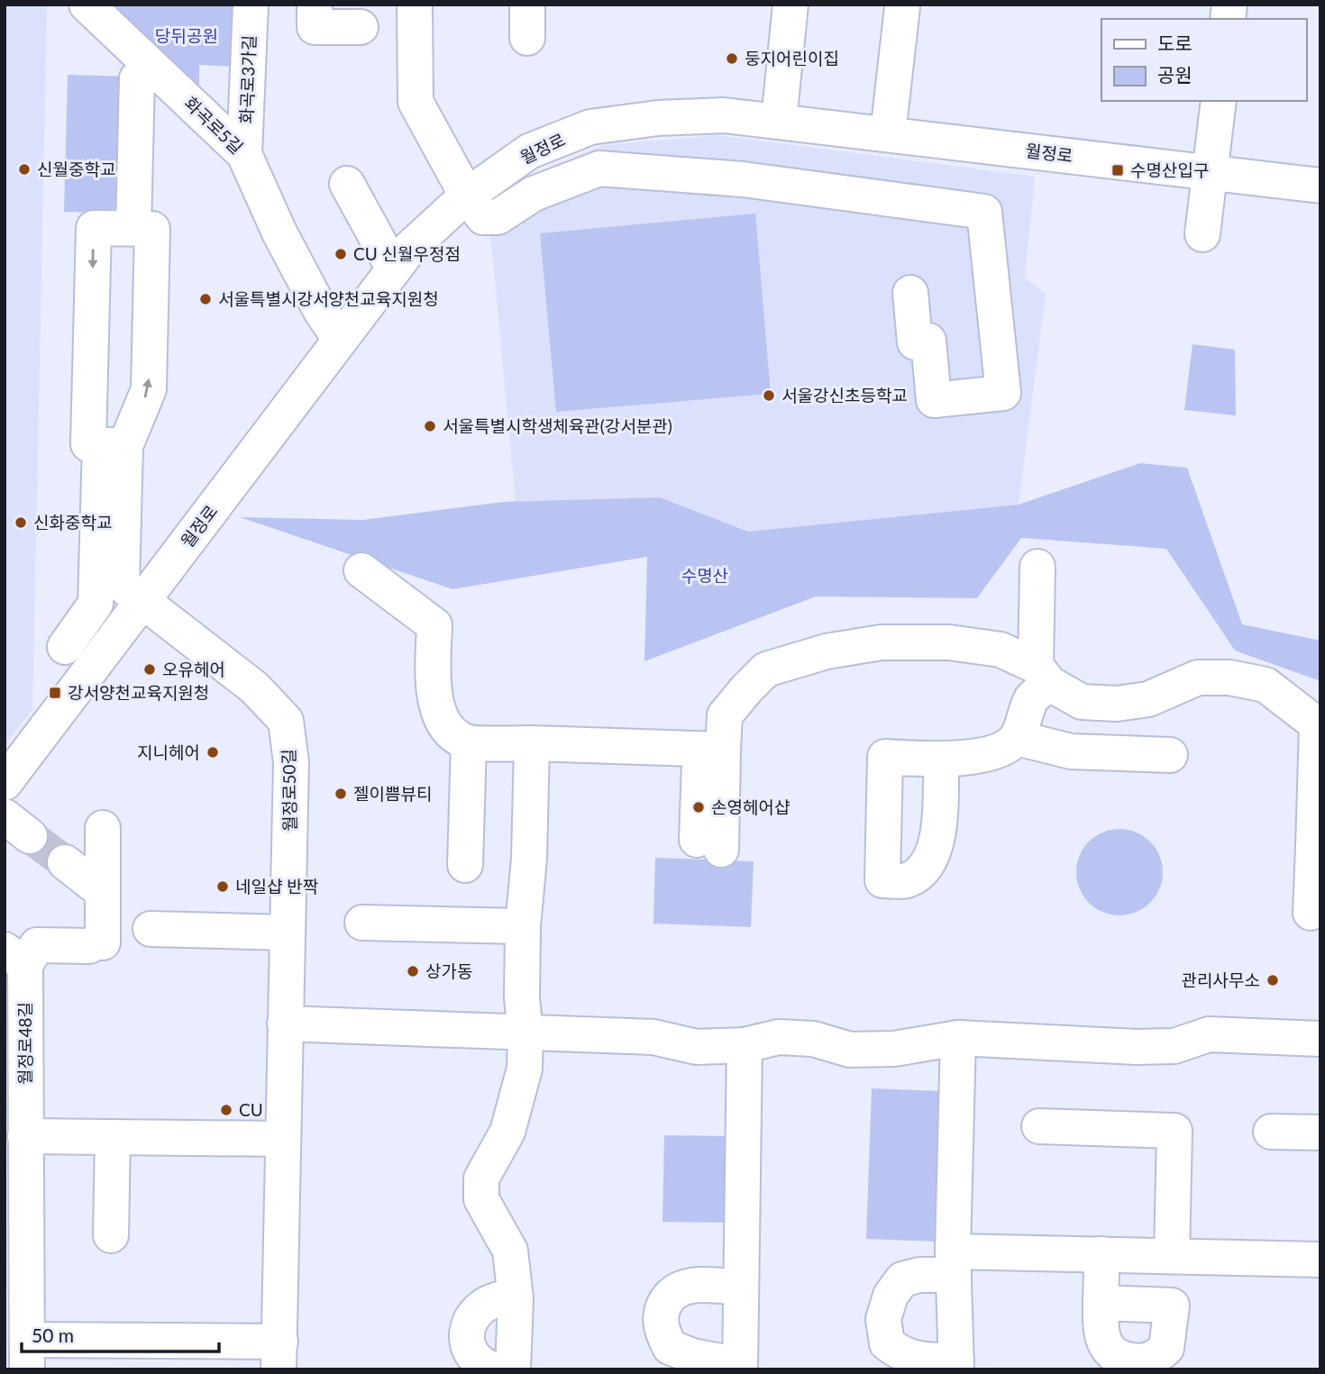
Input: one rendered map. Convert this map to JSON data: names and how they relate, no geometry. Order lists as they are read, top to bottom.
{
  "streets": {
    "street": [
      "화곡로3가길",
      "화곡로5길",
      "월정로",
      "월정로50길",
      "월정로48길"
    ]
  },
  "crossings": [
    ["화곡로3가길", "화곡로5길"],
    ["화곡로5길", "월정로"],
    ["월정로", "월정로50길"],
    ["월정로50길", "월정로48길"]
  ],
  "parks": ["당뒤공원", "수명산"],
  "places": {
    "other": [
      "둥지어린이집",
      "신월중학교",
      "CU 신월우정점",
      "서울특별시강서양천교육지원청",
      "서울강신초등학교",
      "서울특별시학생체육관(강서분관)",
      "신화중학교",
      "오유헤어",
      "지니헤어",
      "젤이쁨뷰티",
      "손영헤어샵",
      "네일샵 반짝",
      "상가동",
      "관리사무소",
      "CU"
    ],
    "transit": ["수명산입구", "강서양천교육지원청"]
  },
  "legend": ["도로", "공원"],
  "scale_bar": "50 m"
}
